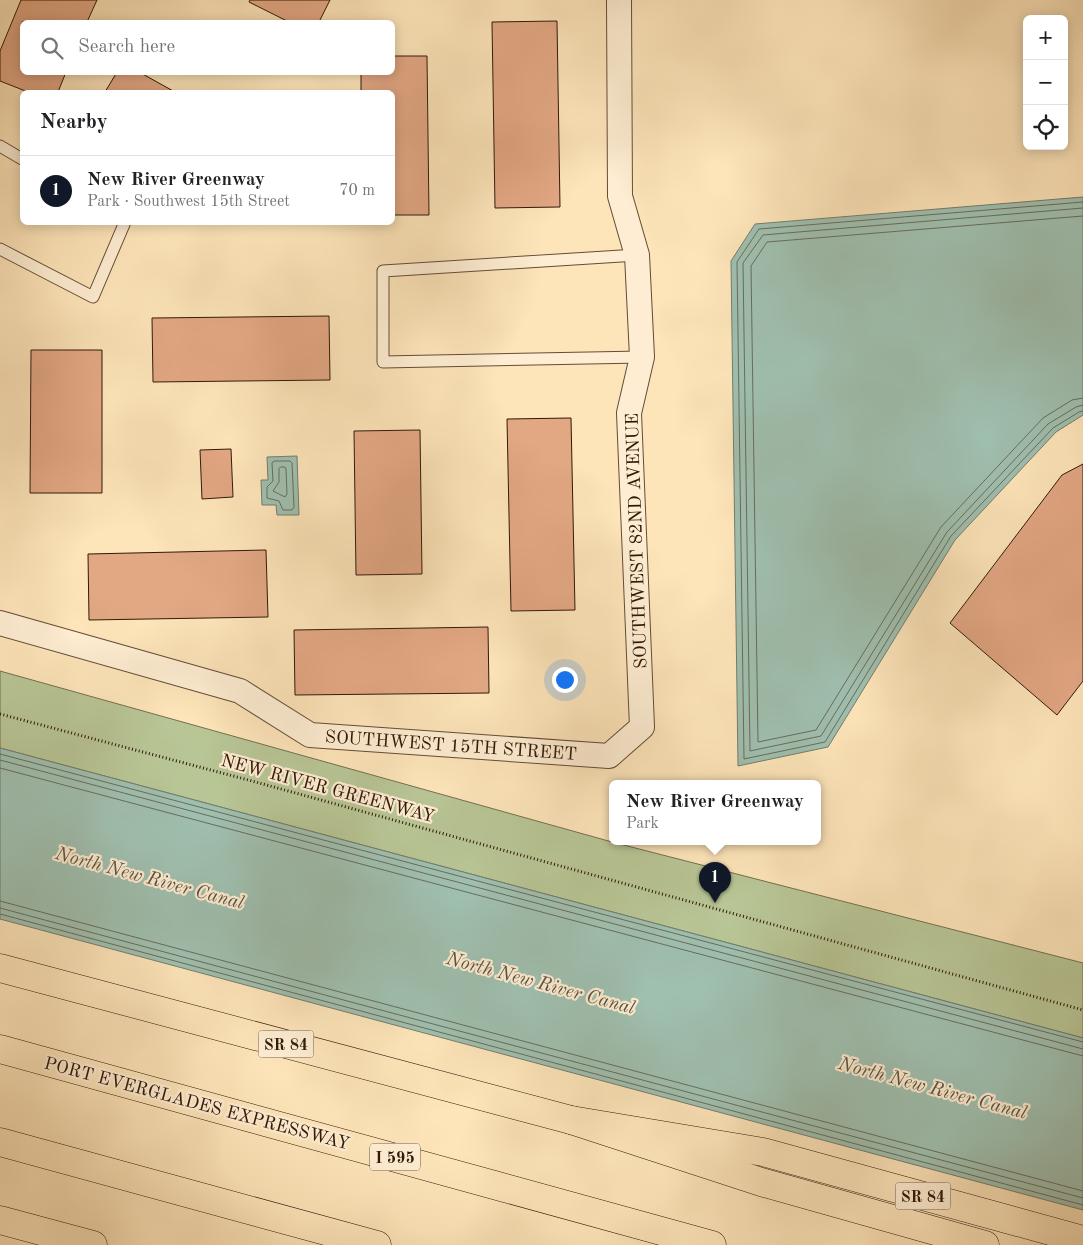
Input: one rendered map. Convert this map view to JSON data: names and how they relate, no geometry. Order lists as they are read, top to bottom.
{
  "streets": {
    "main road": ["SR 84", "PORT EVERGLADES EXPRESSWAY", "I 595"],
    "street": ["SOUTHWEST 82ND AVENUE", "SOUTHWEST 15TH STREET"],
    "path": ["NEW RIVER GREENWAY"]
  },
  "crossings": [
    ["SOUTHWEST 82ND AVENUE", "SOUTHWEST 15TH STREET"]
  ],
  "water": ["North New River Canal"],
  "page": {
    "map_buttons": ["+", "−"],
    "search": "Search here",
    "heading": "Nearby",
    "list": [
      {
        "mark": "1",
        "name": "New River Greenway",
        "note": "Park · Southwest 15th Street",
        "value": "70 m"
      }
    ],
    "popup": ["New River Greenway", "Park"],
    "pins": "1"
  }
}
